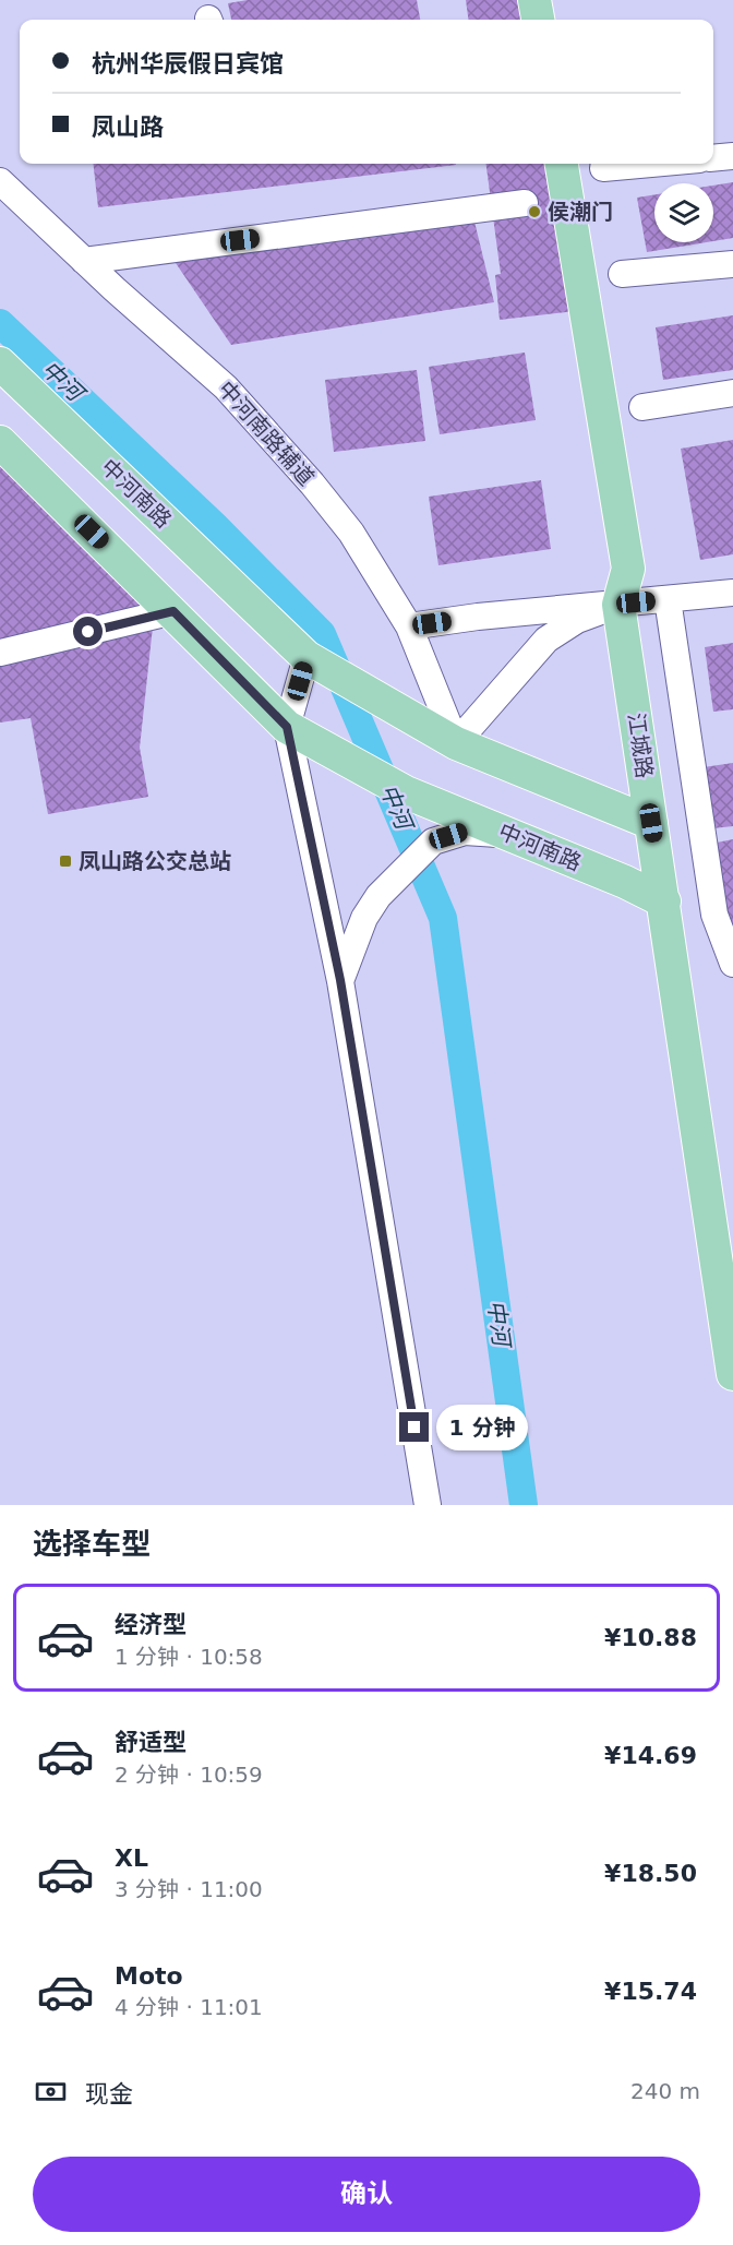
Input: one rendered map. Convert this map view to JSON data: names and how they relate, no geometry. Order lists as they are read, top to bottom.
{
  "streets": {
    "main road": ["中河南路", "江城路"],
    "street": ["中河南路辅道"]
  },
  "crossings": [
    ["中河南路辅道", "中河南路"],
    ["中河南路", "江城路"]
  ],
  "water": ["中河"],
  "places": {
    "other": ["侯潮门"],
    "transit": ["凤山路公交总站"]
  },
  "page": {
    "banner": ["杭州华辰假日宾馆", "凤山路"],
    "bubble": "1 分钟",
    "heading": "选择车型",
    "list": [
      {
        "name": "经济型",
        "note": "1 分钟 · 10:58",
        "value": "¥10.88"
      },
      {
        "name": "舒适型",
        "note": "2 分钟 · 10:59",
        "value": "¥14.69"
      },
      {
        "name": "XL",
        "note": "3 分钟 · 11:00",
        "value": "¥18.50"
      },
      {
        "name": "Moto",
        "note": "4 分钟 · 11:01",
        "value": "¥15.74"
      }
    ],
    "pay": ["现金", "240 m"],
    "buttons": "确认"
  }
}
